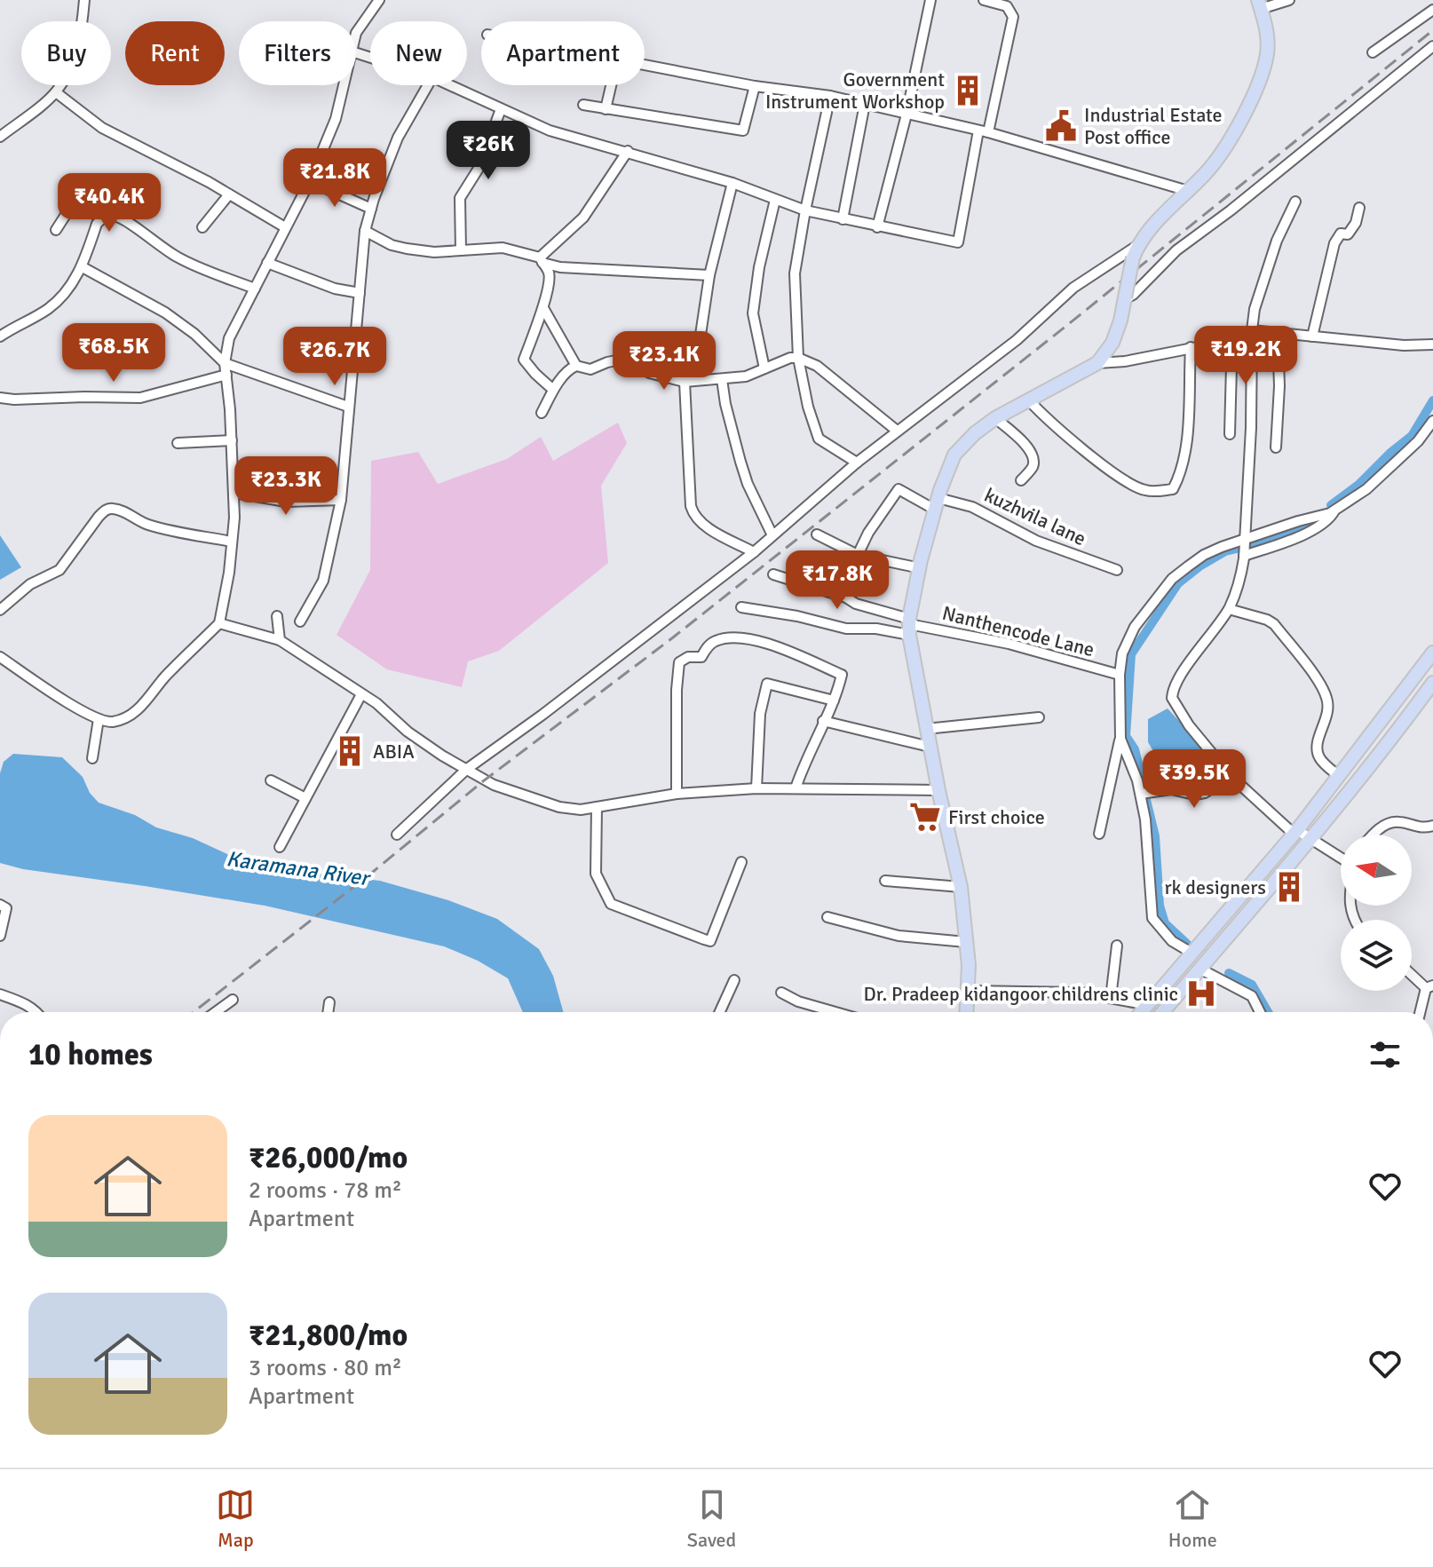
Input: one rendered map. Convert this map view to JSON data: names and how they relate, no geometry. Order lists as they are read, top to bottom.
{
  "streets": {
    "street": ["kuzhvila lane", "Nanthencode Lane"]
  },
  "water": ["Karamana River"],
  "places": {
    "building": ["Government Instrument Workshop", "ABIA", "rk designers"],
    "public building": ["Industrial Estate Post office"],
    "supermarket": ["First choice"],
    "hospital": ["Dr. Pradeep kidangoor childrens clinic"]
  },
  "north": "left",
  "page": {
    "chip": [
      "Buy",
      "Rent",
      "Filters",
      "New",
      "Apartment"
    ],
    "price": [
      "₹26K",
      "₹21.8K",
      "₹40.4K",
      "₹68.5K",
      "₹19.2K",
      "₹26.7K",
      "₹23.1K",
      "₹23.3K",
      "₹17.8K",
      "₹39.5K"
    ],
    "heading": "10 homes",
    "list": [
      {
        "name": "₹26,000/mo",
        "note": "2 rooms · 78 m² · Apartment"
      },
      {
        "name": "₹21,800/mo",
        "note": "3 rooms · 80 m² · Apartment"
      }
    ],
    "tabs": ["Map", "Saved", "Home"]
  }
}
